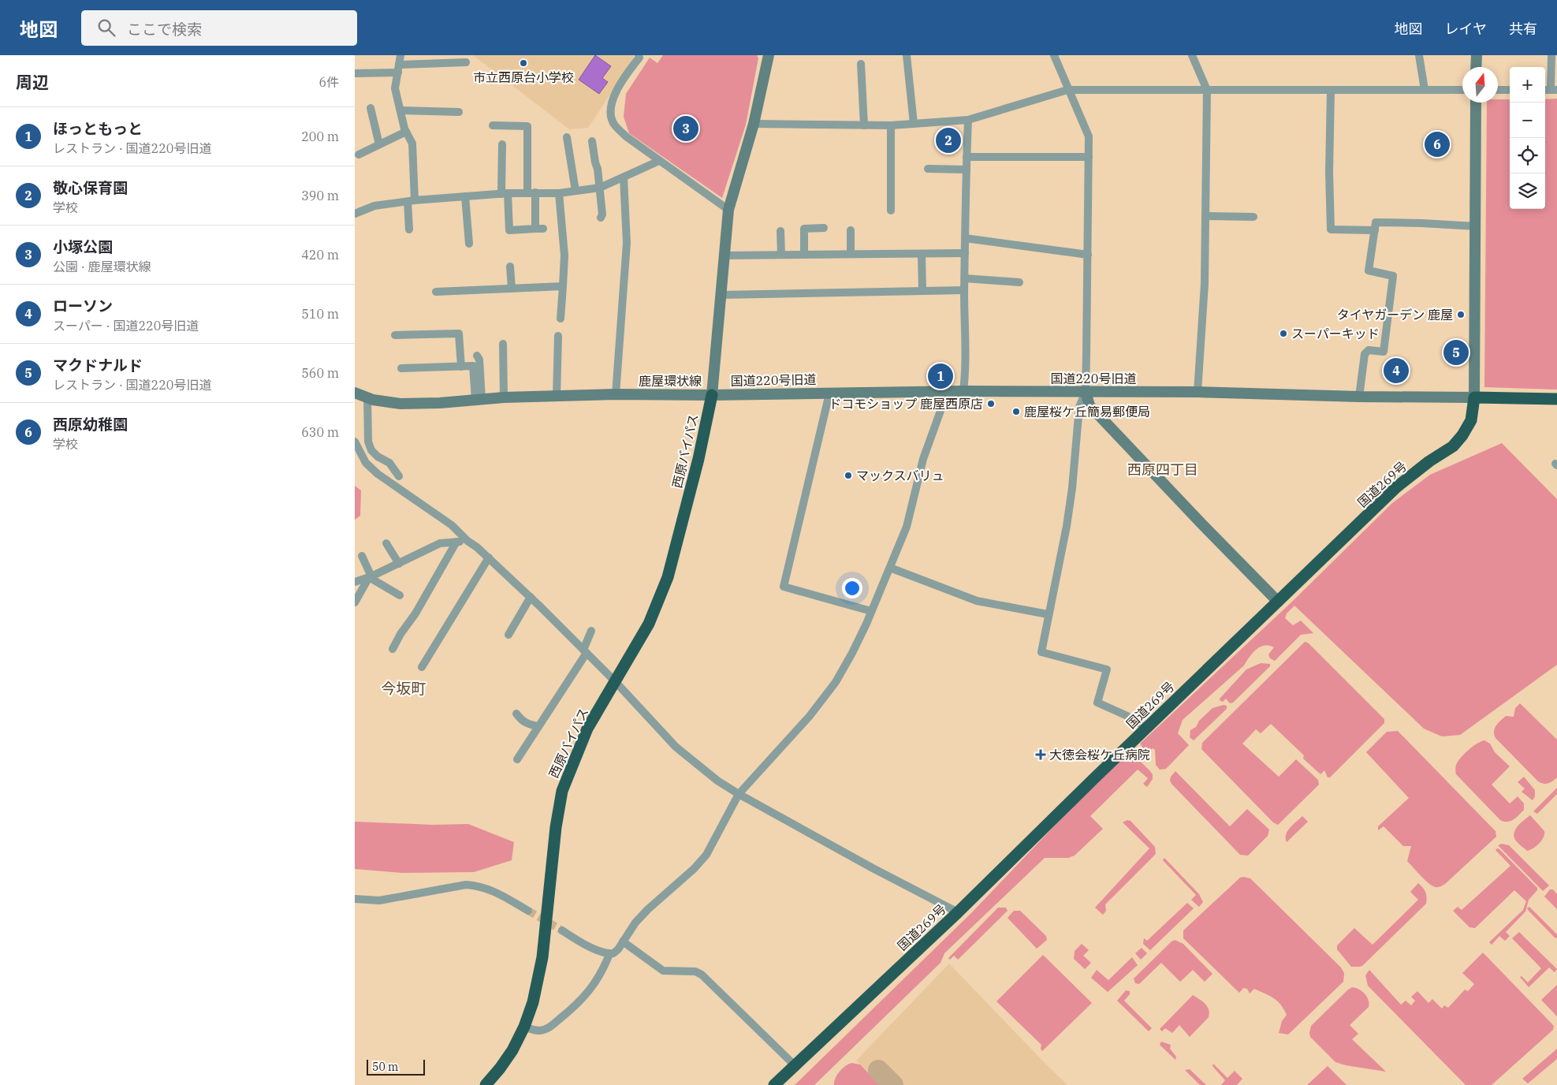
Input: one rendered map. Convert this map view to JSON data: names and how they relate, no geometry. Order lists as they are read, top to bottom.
{
  "streets": {
    "highway": ["西原バイパス", "国道269号"],
    "street": ["国道220号旧道", "鹿屋環状線"]
  },
  "crossings": [
    ["国道220号旧道", "鹿屋環状線"],
    ["国道220号旧道", "西原バイパス"],
    ["国道220号旧道", "国道269号"],
    ["鹿屋環状線", "西原バイパス"]
  ],
  "districts": ["西原四丁目", "今坂町"],
  "places": {
    "other": [
      "市立西原台小学校",
      "タイヤガーデン 鹿屋",
      "スーパーキッド",
      "ドコモショップ 鹿屋西原店",
      "鹿屋桜ケ丘簡易郵便局",
      "マックスバリュ"
    ],
    "health": ["大徳会桜ケ丘病院"]
  },
  "scale_bar": "50 m",
  "north": "top",
  "page": {
    "header": "地図",
    "search": "ここで検索",
    "nav": ["地図", "レイヤ", "共有"],
    "heading": ["周辺", "6件"],
    "map_buttons": ["+", "−"],
    "list": [
      {
        "mark": "1",
        "name": "ほっともっと",
        "note": "レストラン · 国道220号旧道",
        "value": "200 m"
      },
      {
        "mark": "2",
        "name": "敬心保育園",
        "note": "学校",
        "value": "390 m"
      },
      {
        "mark": "3",
        "name": "小塚公園",
        "note": "公園 · 鹿屋環状線",
        "value": "420 m"
      },
      {
        "mark": "4",
        "name": "ローソン",
        "note": "スーパー · 国道220号旧道",
        "value": "510 m"
      },
      {
        "mark": "5",
        "name": "マクドナルド",
        "note": "レストラン · 国道220号旧道",
        "value": "560 m"
      },
      {
        "mark": "6",
        "name": "西原幼稚園",
        "note": "学校",
        "value": "630 m"
      }
    ],
    "pins": [
      "3",
      "2",
      "6",
      "5",
      "4",
      "1"
    ],
    "scale": "50 m"
  }
}
